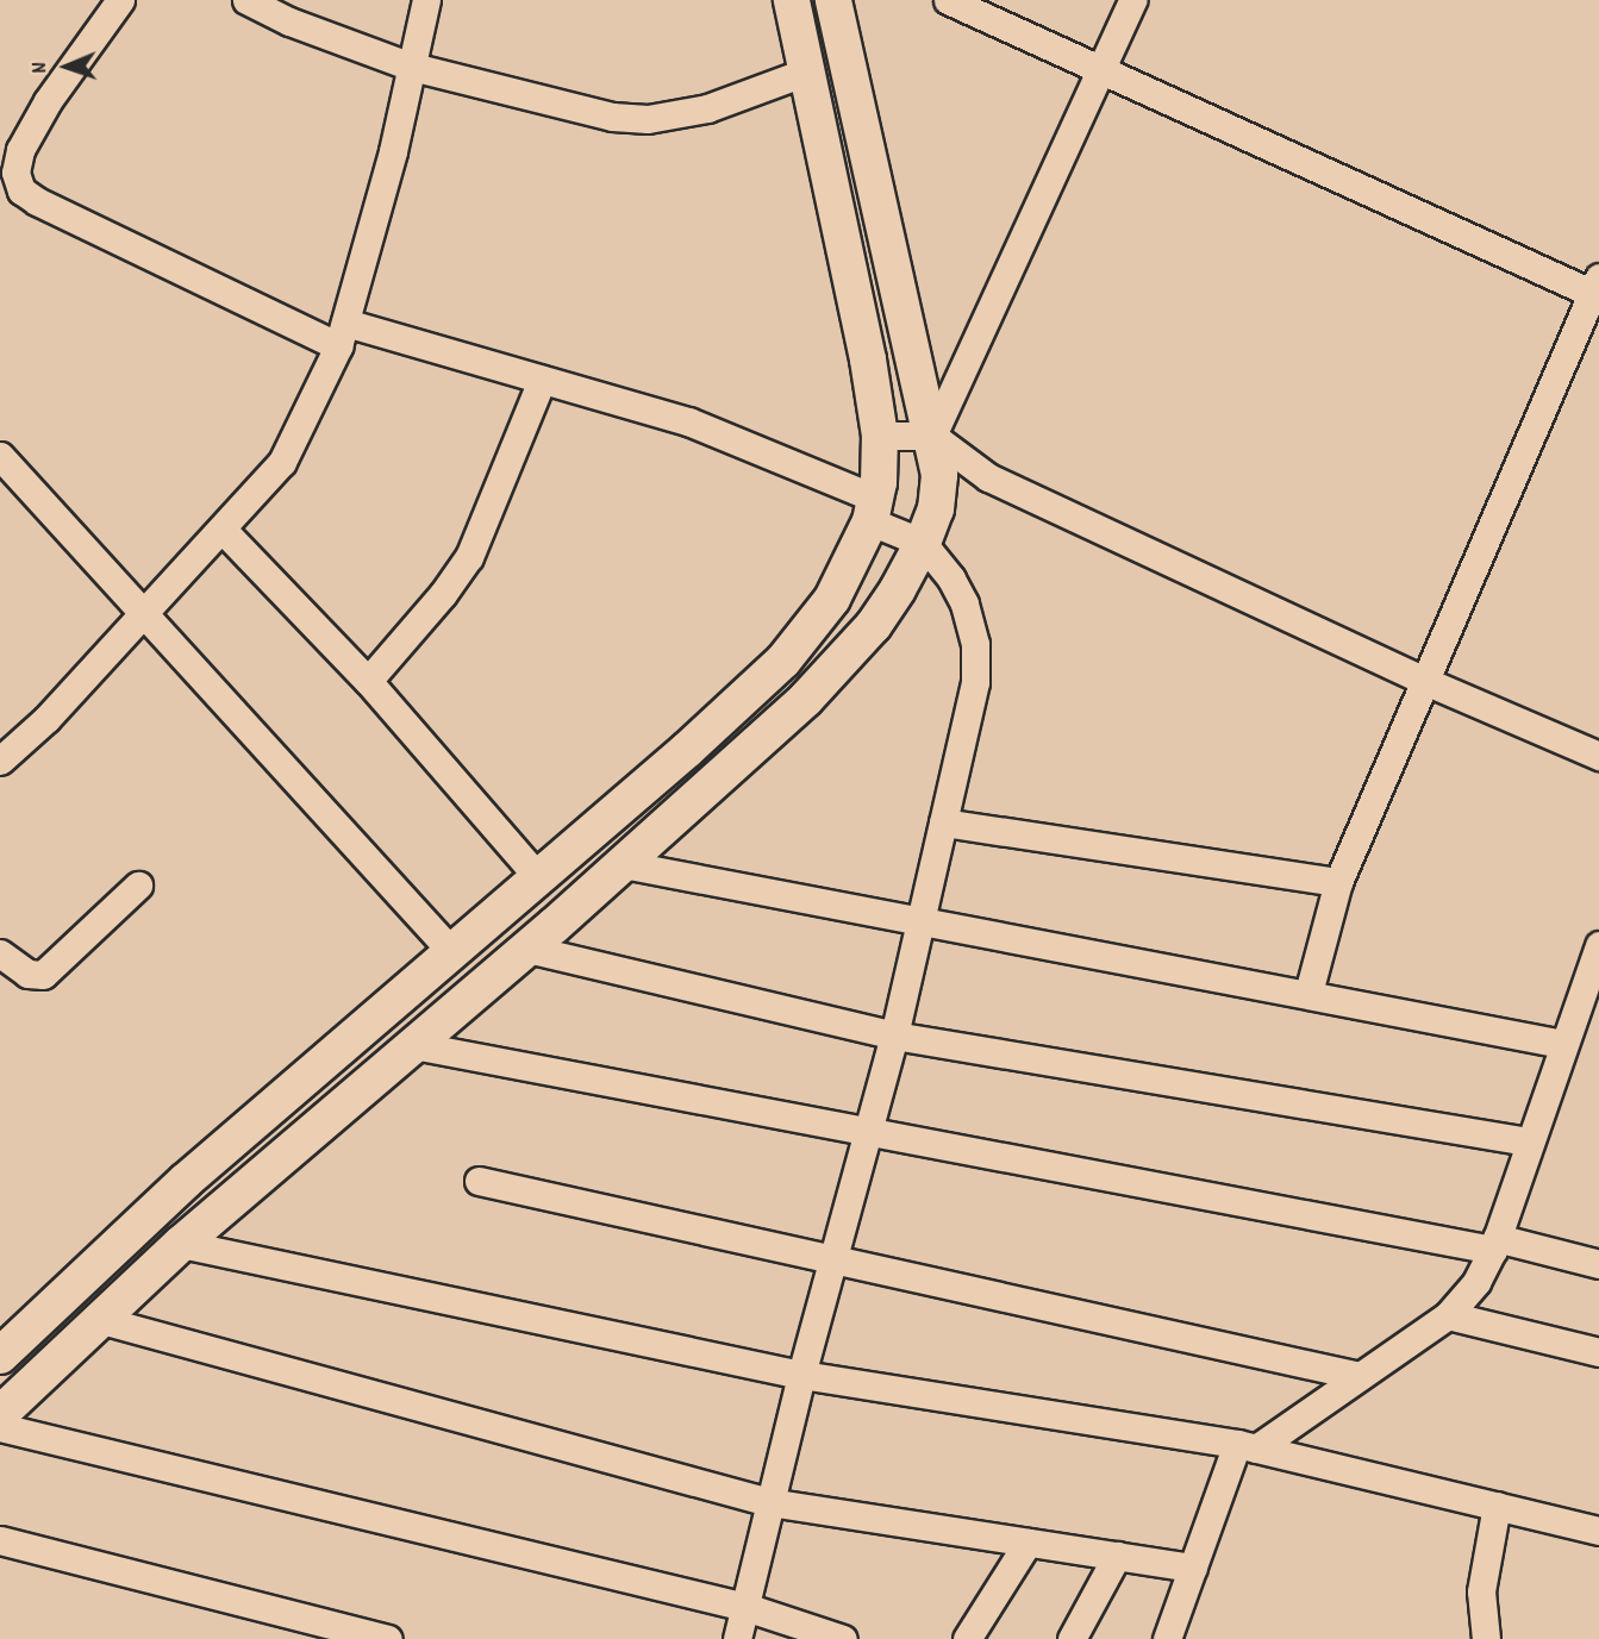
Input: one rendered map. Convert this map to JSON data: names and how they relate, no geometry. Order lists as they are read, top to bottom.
{
  "north": "left"
}
